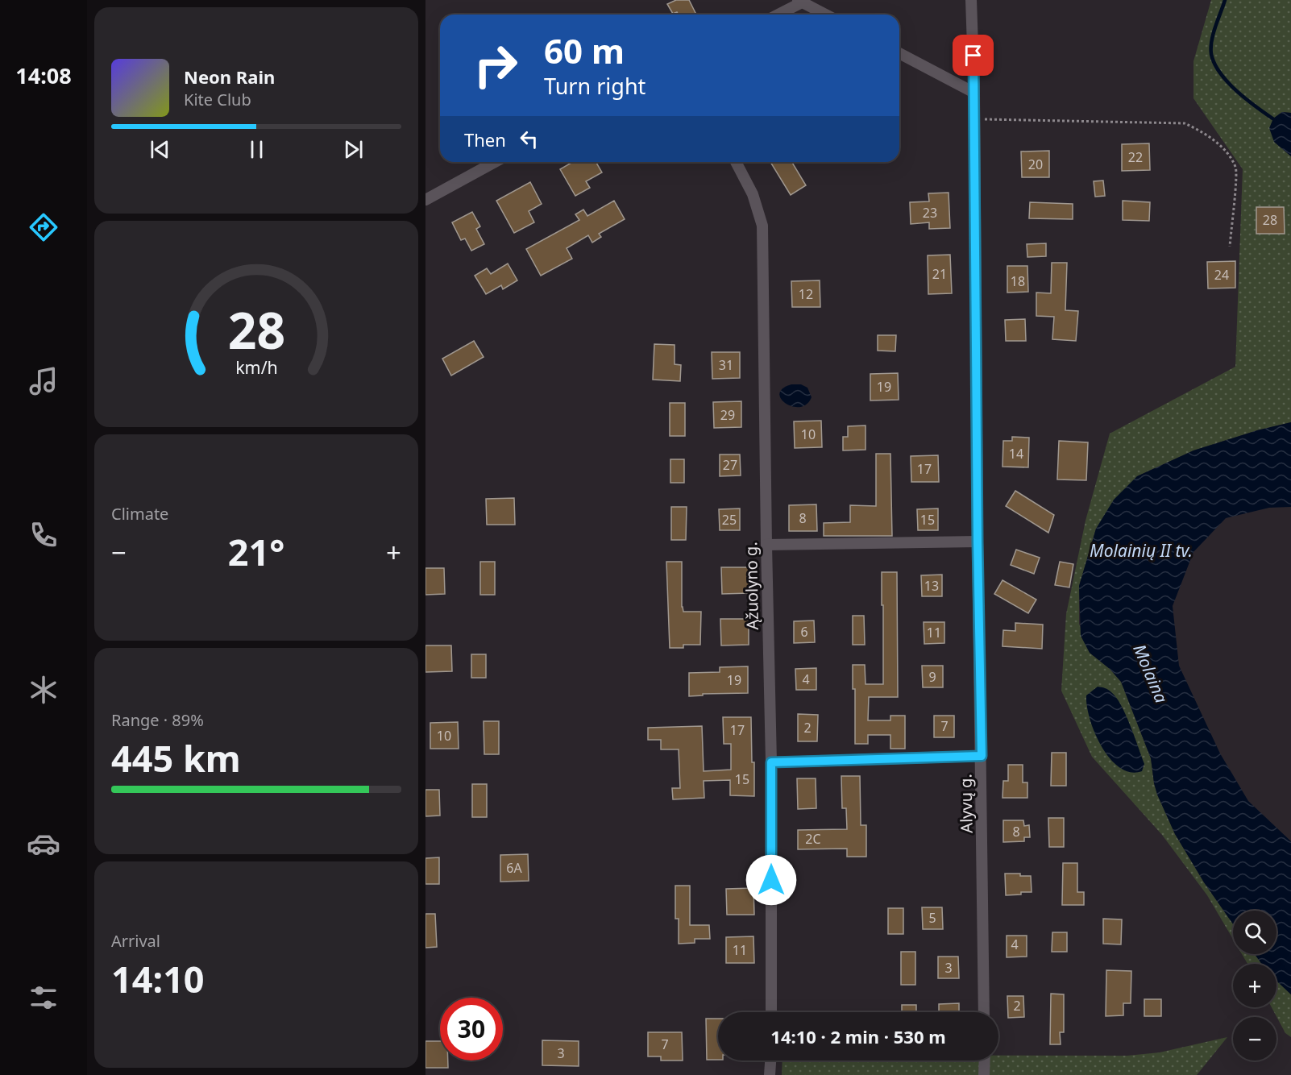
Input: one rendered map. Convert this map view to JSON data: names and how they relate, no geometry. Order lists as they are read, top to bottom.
{
  "streets": {
    "street": ["Ąžuolyno g.", "Alyvų g."]
  },
  "water": ["Molainių II tv.", "Molaina"],
  "house_numbers": [
    "22",
    "20",
    "23",
    "28",
    "21",
    "24",
    "18",
    "12",
    "31",
    "19",
    "29",
    "10",
    "14",
    "27",
    "17",
    "8",
    "25",
    "15",
    "13",
    "6",
    "11",
    "9",
    "4",
    "19",
    "7",
    "2",
    "17",
    "10",
    "15",
    "8",
    "2C",
    "6A",
    "5",
    "4",
    "11",
    "3",
    "2",
    "7",
    "3"
  ],
  "page": {
    "tabs": "14:08",
    "turn": ["60 m", "Turn right"],
    "song": ["Neon Rain", "Kite Club"],
    "then": "Then",
    "tile": [
      "Climate",
      ["Range · 89%", "445 km"],
      ["Arrival", "14:10"]
    ],
    "heat": ["−", "21°", "+"],
    "map_buttons": ["+", "−"],
    "limit": "30",
    "trip": "14:10 · 2 min · 530 m",
    "gauge": ["28", "km/h"]
  }
}
